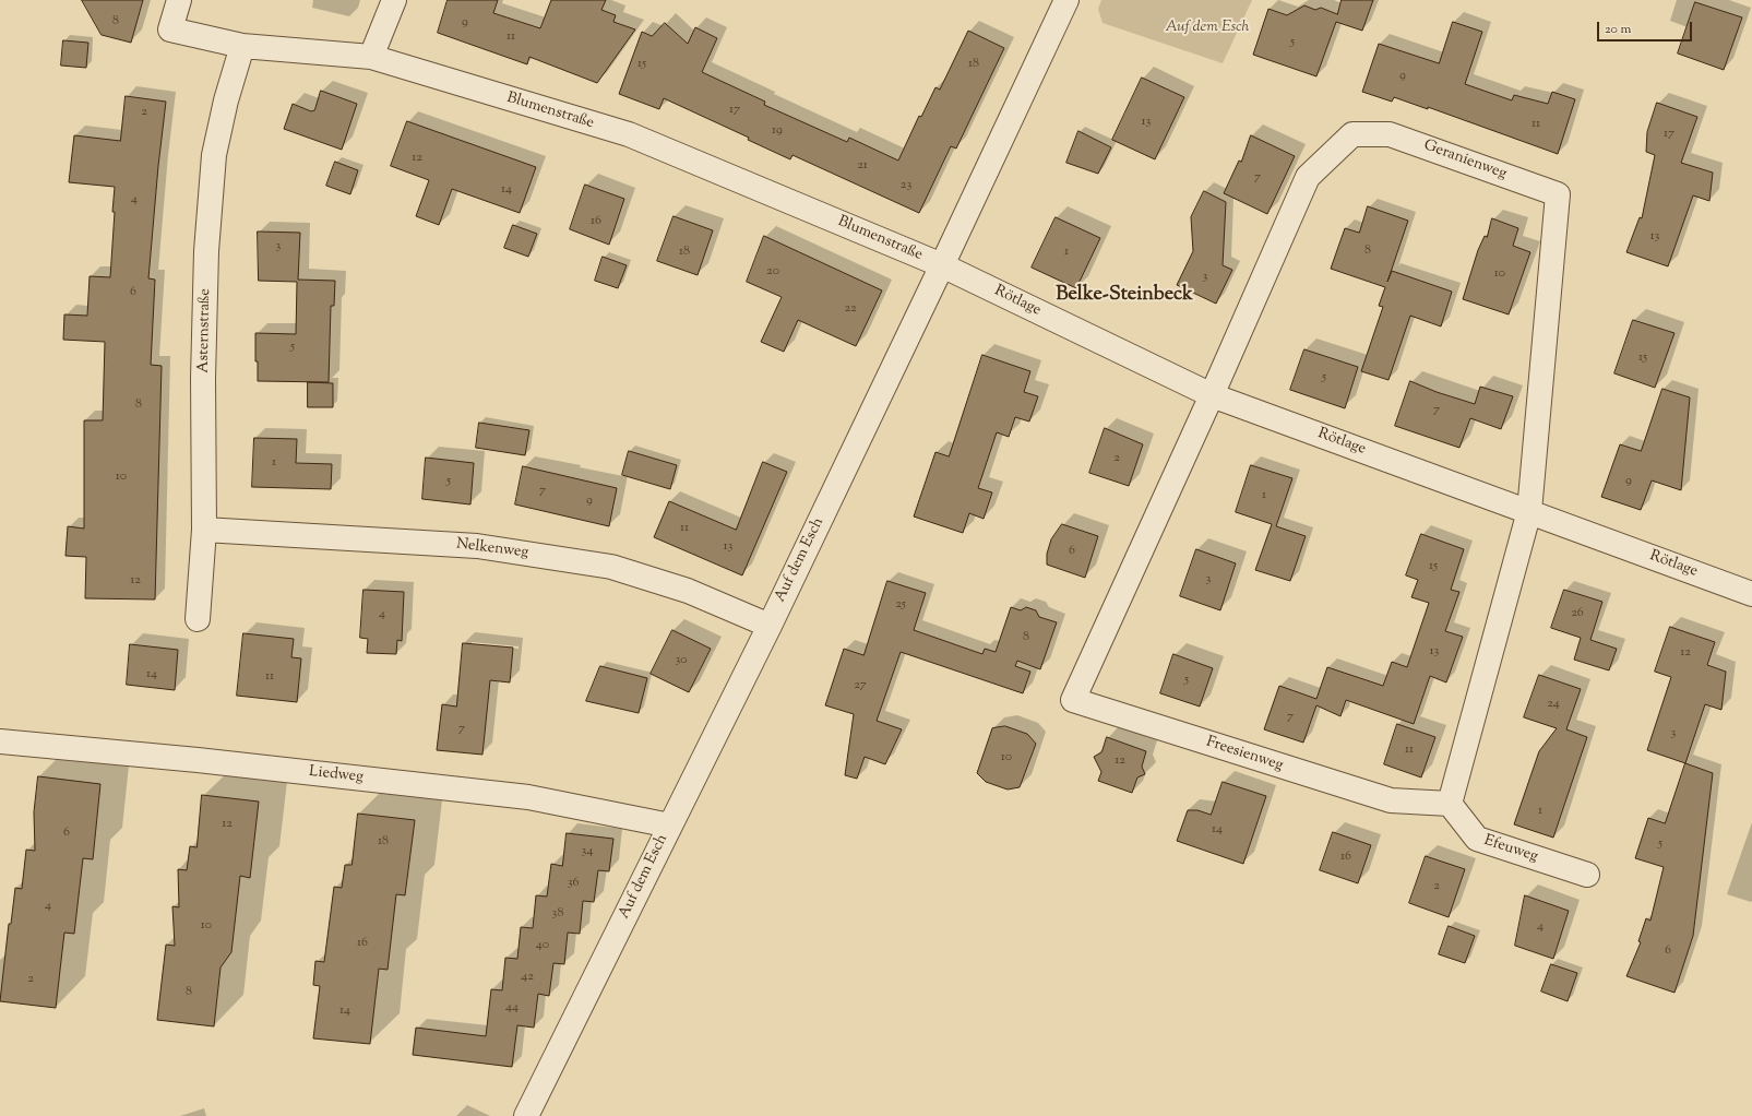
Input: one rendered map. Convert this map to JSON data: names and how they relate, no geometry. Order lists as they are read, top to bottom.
{
  "streets": {
    "street": [
      "Blumenstraße",
      "Geranienweg",
      "Rötlage",
      "Asternstraße",
      "Nelkenweg",
      "Auf dem Esch",
      "Freesienweg",
      "Liedweg",
      "Efeuweg"
    ]
  },
  "crossings": [
    ["Blumenstraße", "Rötlage"],
    ["Blumenstraße", "Asternstraße"],
    ["Blumenstraße", "Auf dem Esch"],
    ["Geranienweg", "Rötlage"],
    ["Geranienweg", "Freesienweg"],
    ["Rötlage", "Auf dem Esch"],
    ["Rötlage", "Freesienweg"],
    ["Asternstraße", "Nelkenweg"],
    ["Nelkenweg", "Auf dem Esch"],
    ["Auf dem Esch", "Liedweg"],
    ["Freesienweg", "Efeuweg"]
  ],
  "districts": ["Belke-Steinbeck"],
  "parks": ["Auf dem Esch"],
  "house_numbers": [
    "8",
    "9",
    "11",
    "5",
    "15",
    "18",
    "9",
    "17",
    "2",
    "13",
    "11",
    "19",
    "17",
    "12",
    "21",
    "7",
    "23",
    "14",
    "4",
    "16",
    "13",
    "3",
    "8",
    "18",
    "1",
    "20",
    "10",
    "3",
    "6",
    "22",
    "5",
    "15",
    "5",
    "8",
    "7",
    "2",
    "1",
    "10",
    "5",
    "9",
    "7",
    "1",
    "9",
    "11",
    "13",
    "6",
    "15",
    "3",
    "12",
    "25",
    "26",
    "4",
    "8",
    "13",
    "12",
    "30",
    "14",
    "11",
    "5",
    "27",
    "24",
    "7",
    "7",
    "3",
    "11",
    "10",
    "12",
    "1",
    "12",
    "14",
    "6",
    "18",
    "5",
    "34",
    "16",
    "36",
    "2",
    "4",
    "38",
    "10",
    "4",
    "16",
    "40",
    "6",
    "42",
    "2",
    "8",
    "44",
    "14"
  ],
  "scale_bar": "20 m"
}
